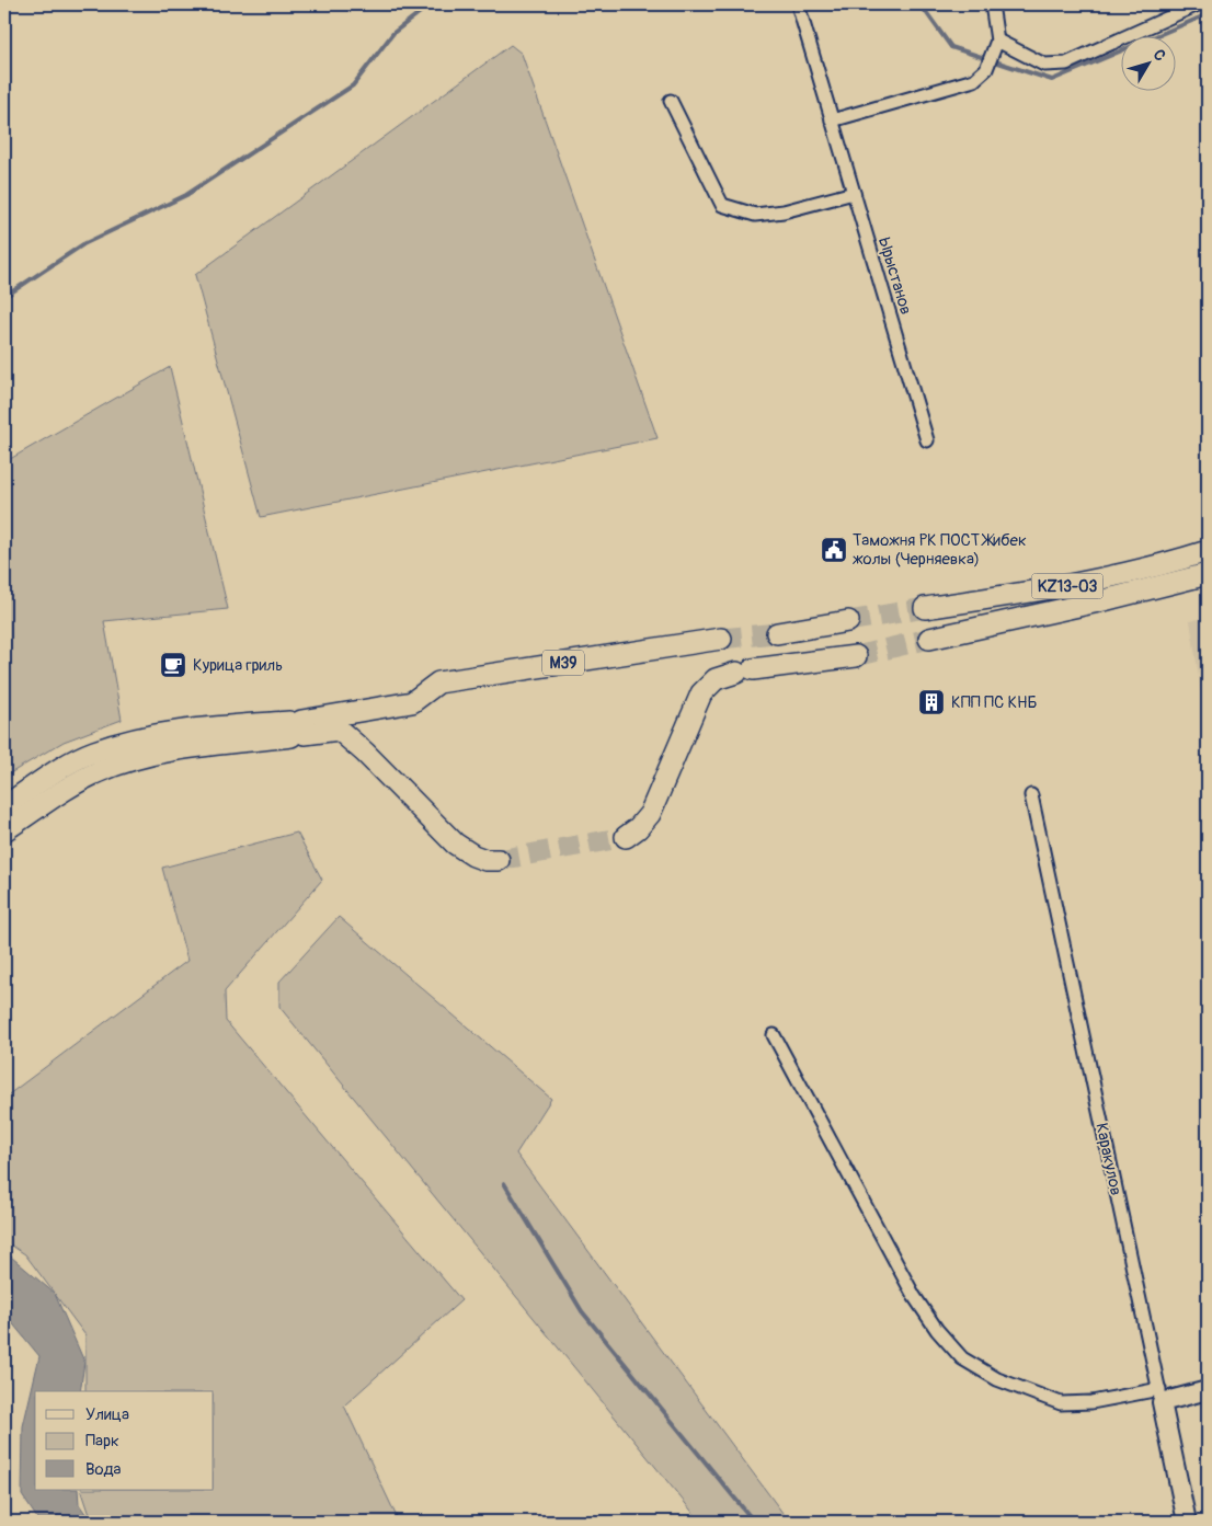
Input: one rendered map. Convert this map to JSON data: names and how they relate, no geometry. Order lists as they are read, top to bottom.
{
  "streets": {
    "highway": ["KZ13-03", "M39"],
    "main road": ["Каракулов"],
    "street": ["Ырыстанов"]
  },
  "places": {
    "public building": ["Таможня РК ПОСТ Жибек жолы (Черняевка)"],
    "cafe": ["Курица гриль"],
    "building": ["КПП ПС КНБ"]
  },
  "legend": ["Улица", "Парк", "Вода"],
  "north": "top right"
}
